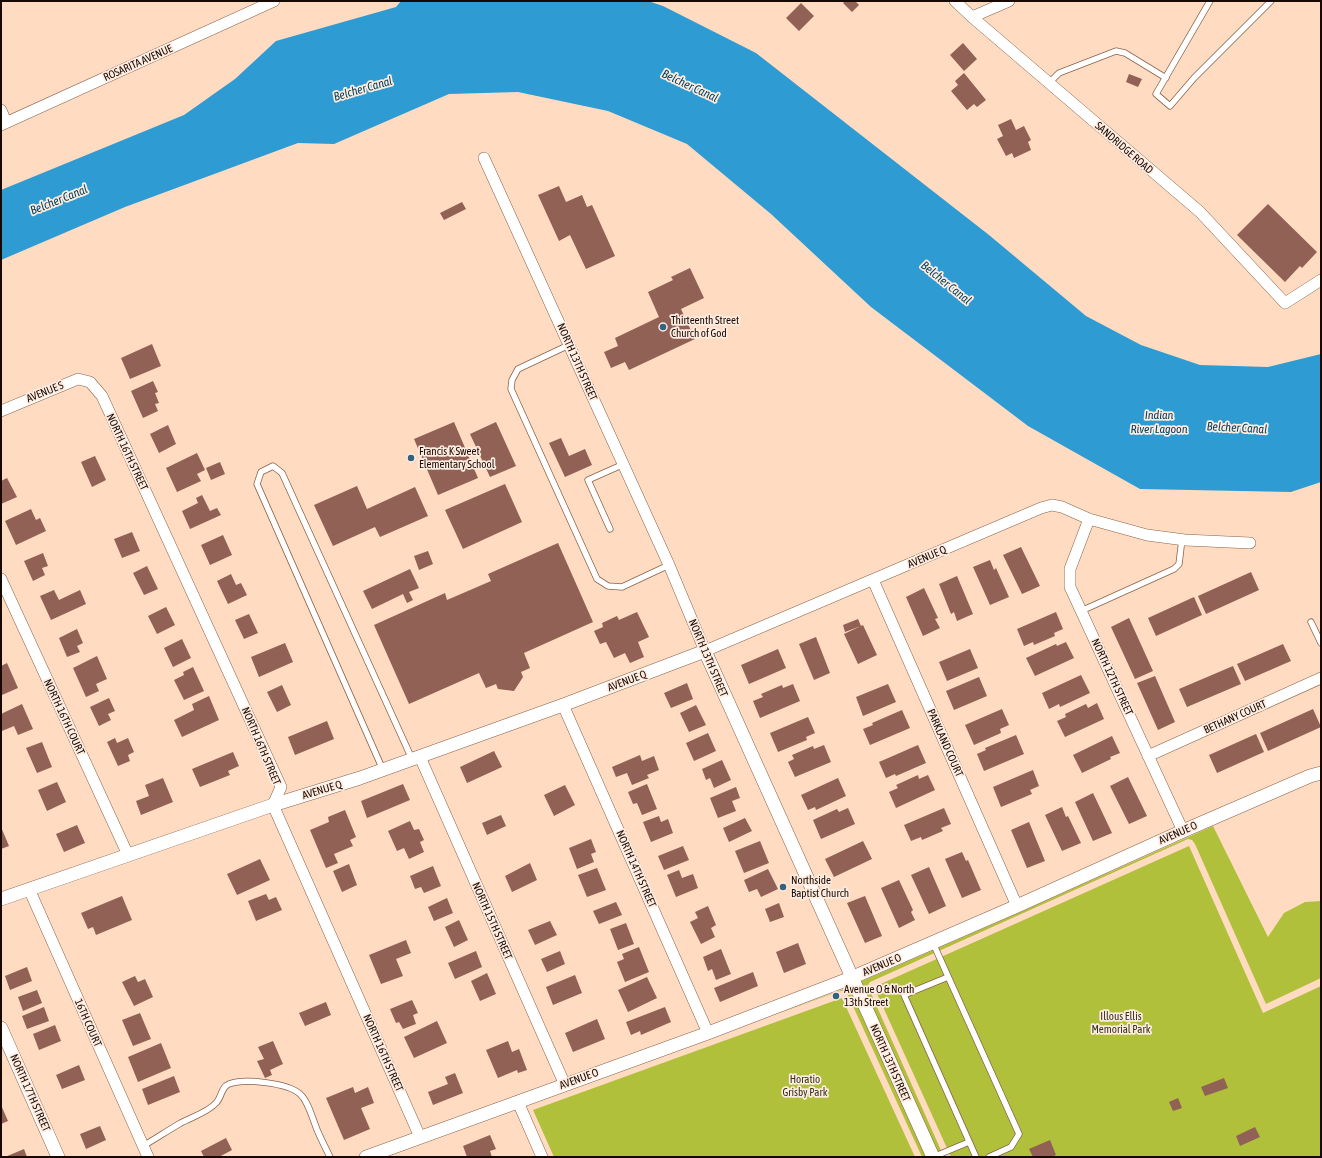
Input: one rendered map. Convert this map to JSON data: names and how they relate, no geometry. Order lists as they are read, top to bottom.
{
  "streets": {
    "street": [
      "ROSARITA AVENUE",
      "SANDRIDGE ROAD",
      "NORTH 13TH STREET",
      "AVENUE S",
      "NORTH 16TH STREET",
      "AVENUE Q",
      "NORTH 12TH STREET",
      "NORTH 16TH COURT",
      "BETHANY COURT",
      "PARKLAND COURT",
      "AVENUE O",
      "NORTH 14TH STREET",
      "NORTH 15TH STREET",
      "16TH COURT",
      "NORTH 17TH STREET"
    ]
  },
  "crossings": [
    ["NORTH 13TH STREET", "AVENUE Q"],
    ["NORTH 13TH STREET", "AVENUE O"],
    ["AVENUE S", "NORTH 16TH STREET"],
    ["NORTH 16TH STREET", "AVENUE Q"],
    ["NORTH 16TH STREET", "AVENUE O"],
    ["AVENUE Q", "NORTH 12TH STREET"],
    ["AVENUE Q", "NORTH 16TH COURT"],
    ["AVENUE Q", "PARKLAND COURT"],
    ["AVENUE Q", "NORTH 14TH STREET"],
    ["AVENUE Q", "NORTH 15TH STREET"],
    ["AVENUE Q", "16TH COURT"],
    ["NORTH 12TH STREET", "BETHANY COURT"],
    ["NORTH 12TH STREET", "AVENUE O"],
    ["PARKLAND COURT", "AVENUE O"],
    ["AVENUE O", "NORTH 14TH STREET"],
    ["AVENUE O", "NORTH 15TH STREET"]
  ],
  "water": ["Belcher Canal", "Indian River Lagoon"],
  "parks": ["Illous Ellis Memorial Park", "Horatio Grisby Park"],
  "places": [
    "Thirteenth Street Church of God",
    "Francis K Sweet Elementary School",
    "Northside Baptist Church",
    "Avenue O & North 13th Street"
  ]
}
